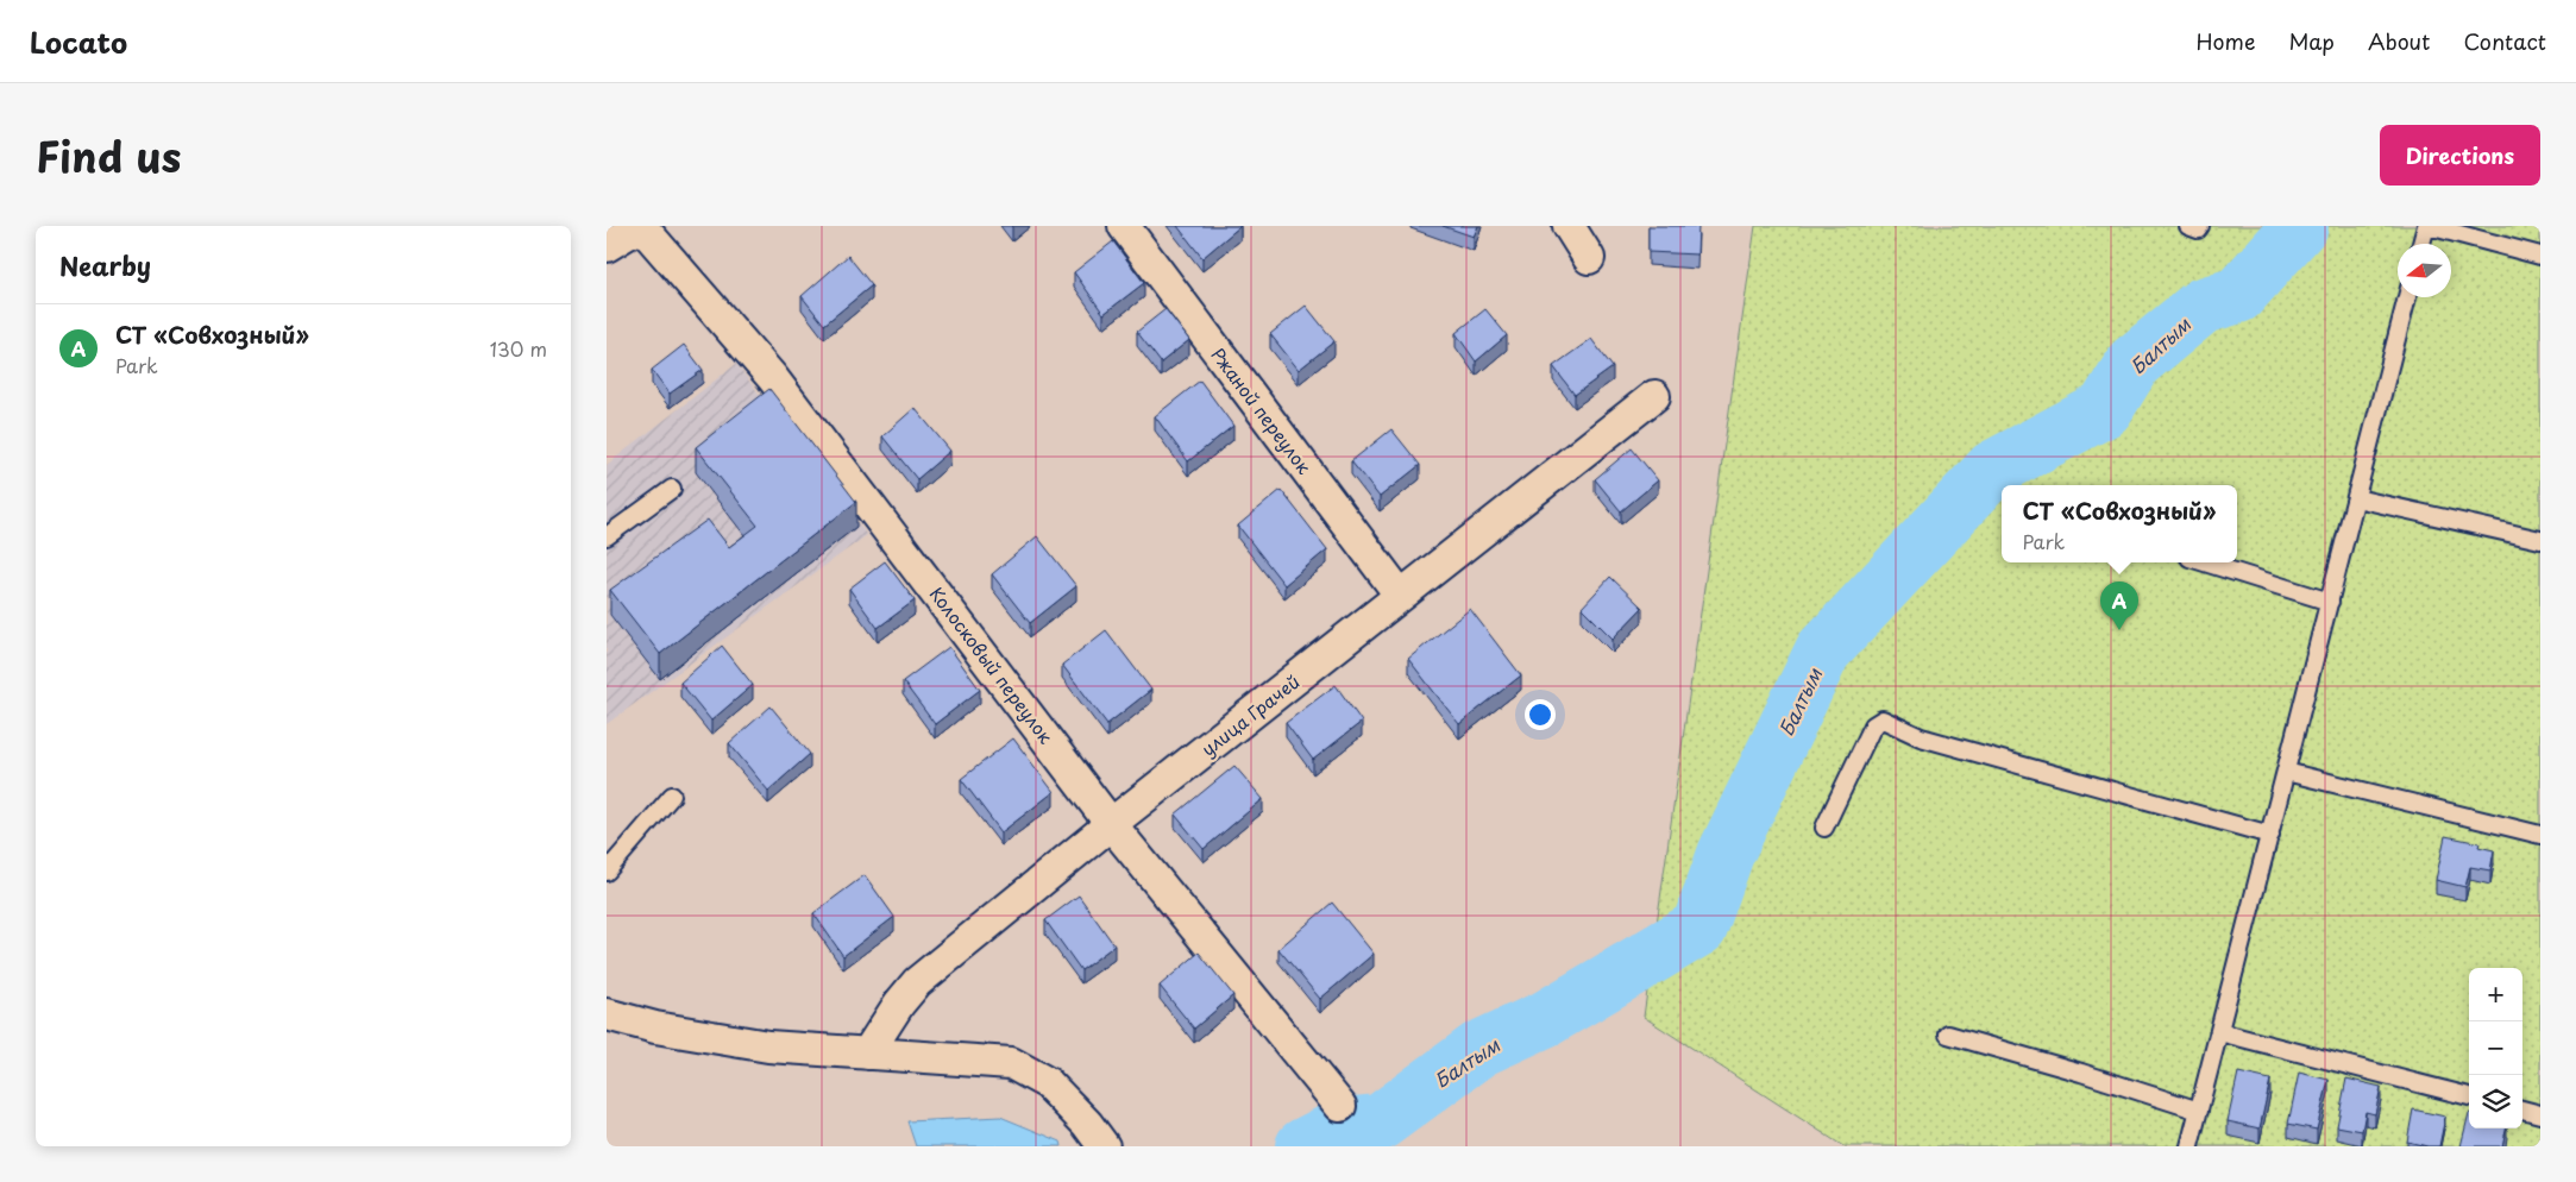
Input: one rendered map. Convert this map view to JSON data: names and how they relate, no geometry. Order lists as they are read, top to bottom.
{
  "streets": {
    "street": ["Ржаной переулок", "Колосковый переулок", "улица Грачей"]
  },
  "crossings": [
    ["Ржаной переулок", "улица Грачей"],
    ["Колосковый переулок", "улица Грачей"]
  ],
  "water": ["Балтым"],
  "north": "left",
  "page": {
    "header": "Locato",
    "nav": [
      "Home",
      "Map",
      "About",
      "Contact"
    ],
    "title": "Find us",
    "buttons": "Directions",
    "heading": "Nearby",
    "list": [
      {
        "mark": "A",
        "name": "СТ «Совхозный»",
        "note": "Park",
        "value": "130 m"
      }
    ],
    "popup": ["СТ «Совхозный»", "Park"],
    "pins": "A",
    "map_buttons": ["+", "−"]
  }
}
